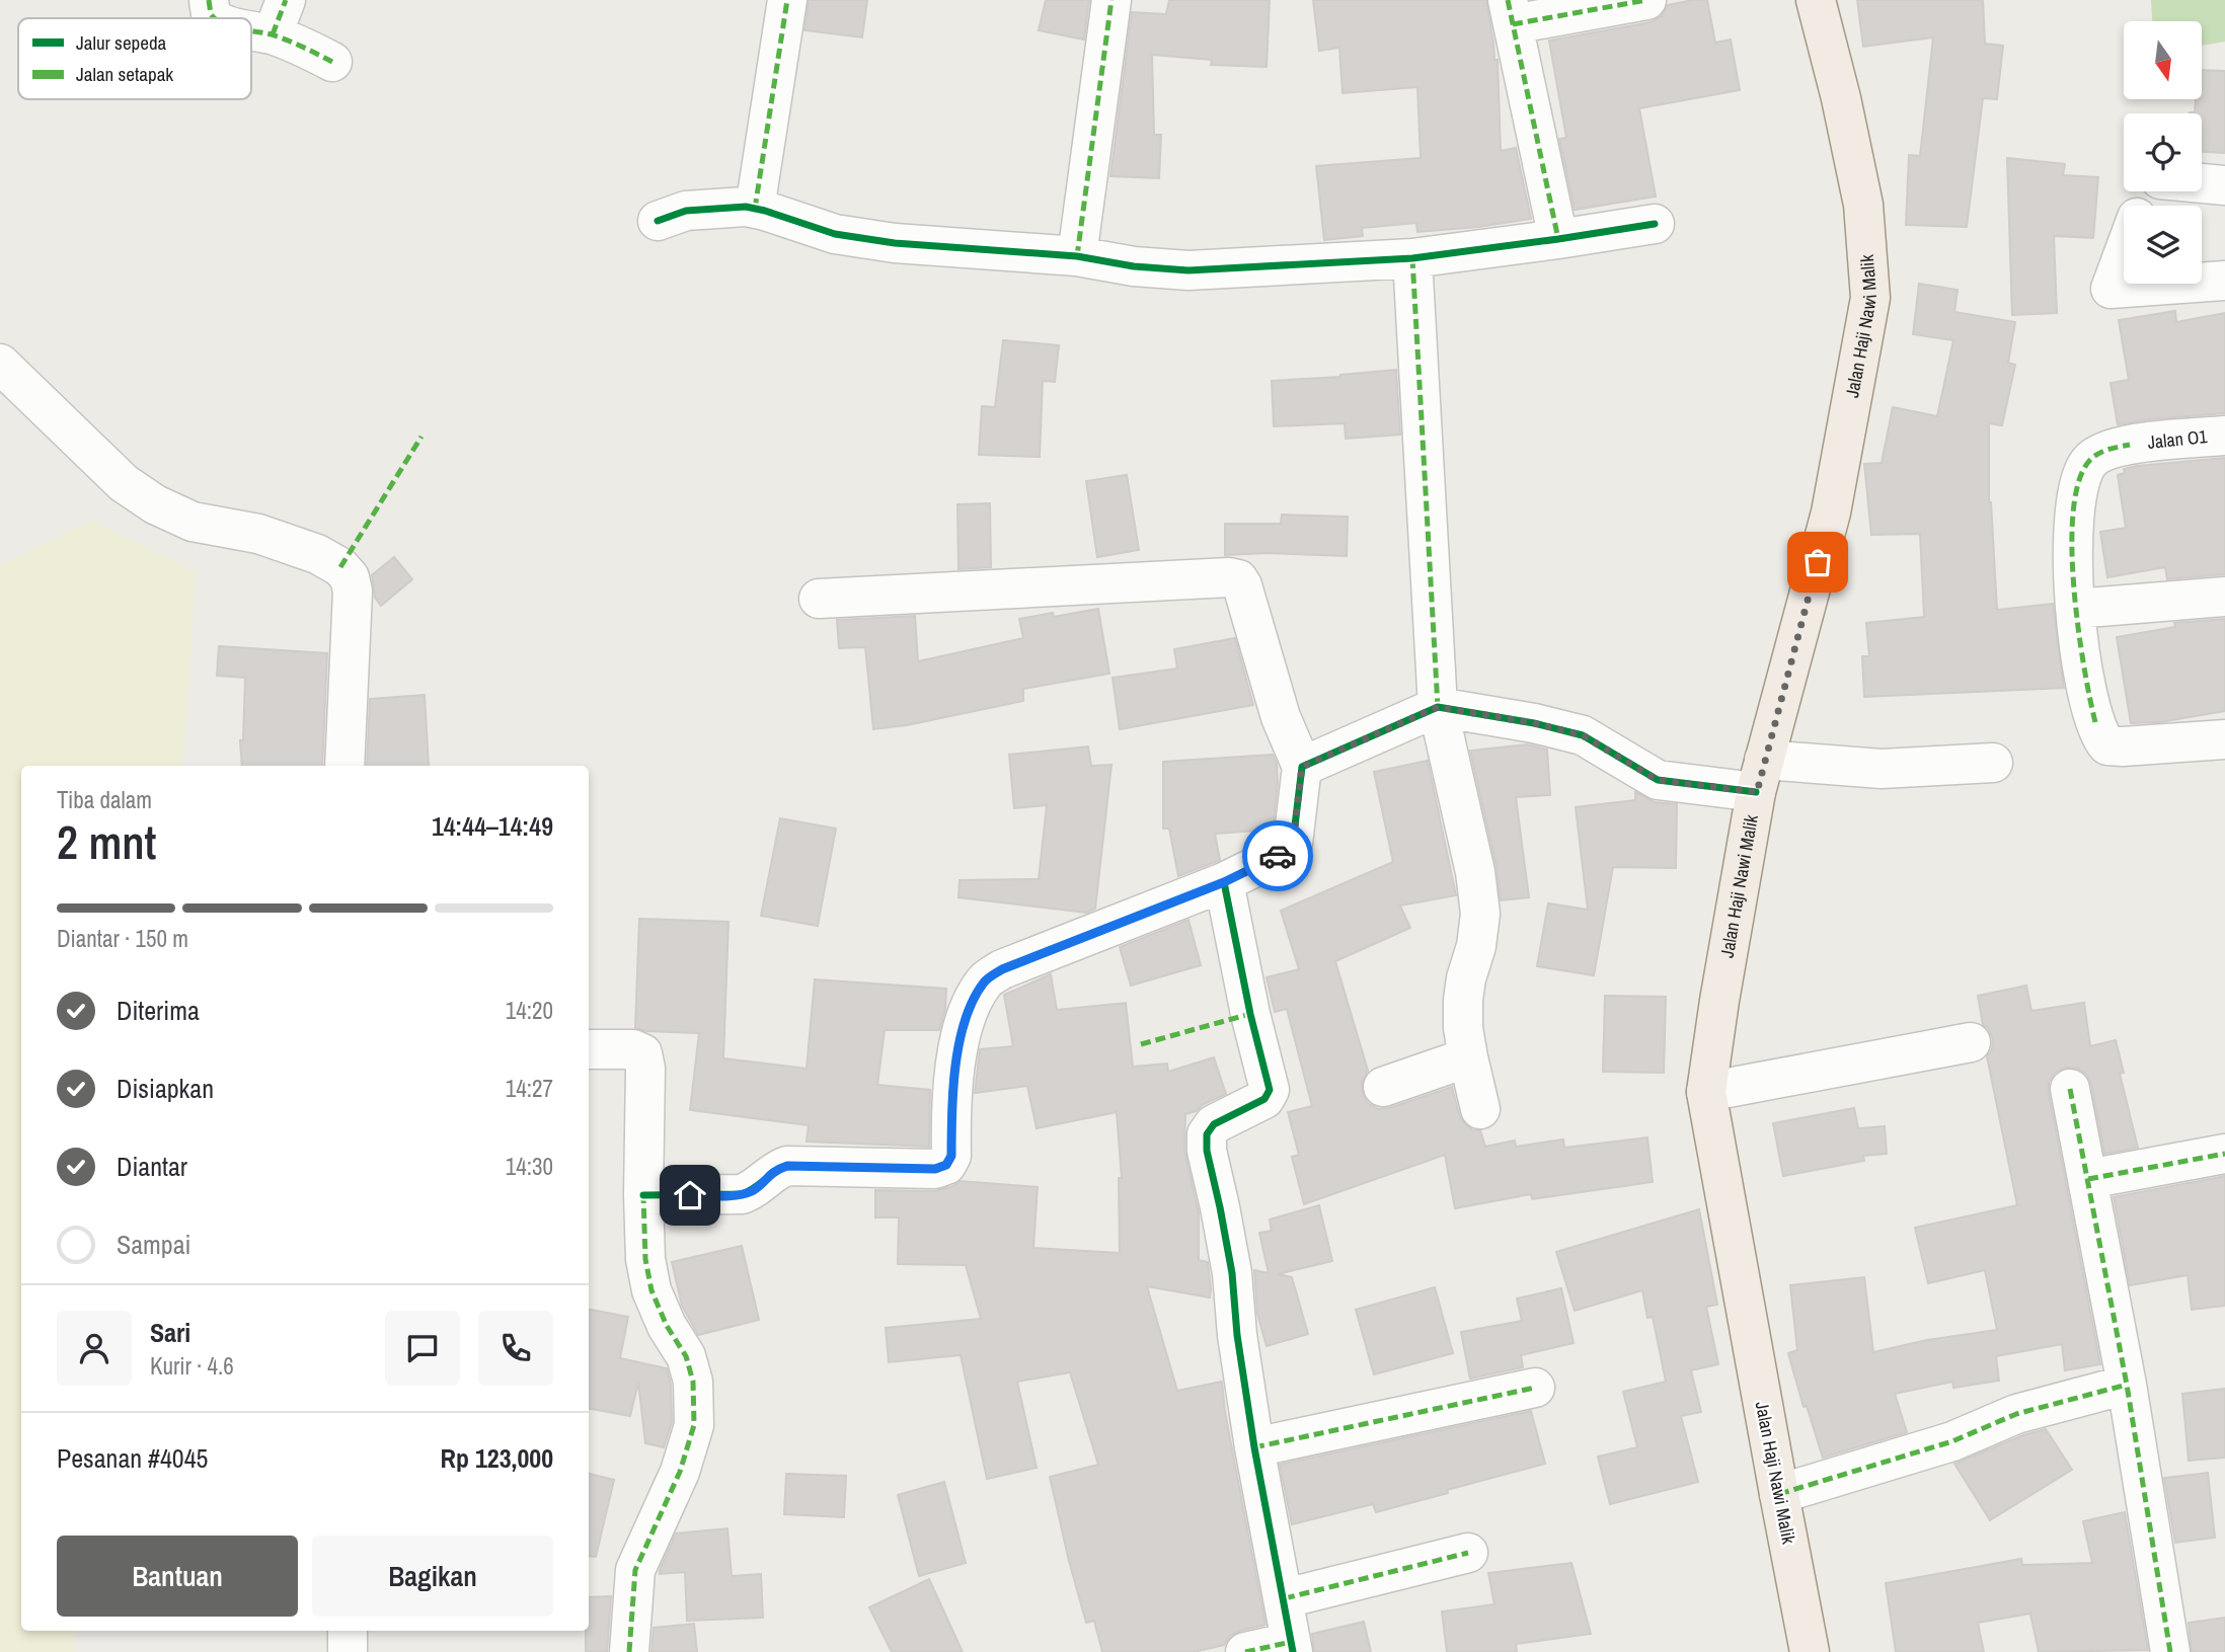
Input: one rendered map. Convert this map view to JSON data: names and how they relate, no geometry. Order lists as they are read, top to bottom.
{
  "streets": {
    "main road": ["Jalan Haji Nawi Malik"],
    "street": ["Jalan O1"]
  },
  "legend": ["Jalur sepeda", "Jalan setapak"],
  "north": "bottom",
  "page": {
    "heading": ["2 mnt", "Tiba dalam", "14:44–14:49"],
    "panel": [
      "Sari",
      "Kurir · 4.6",
      "Pesanan #4045",
      "Rp 123,000"
    ],
    "bar": "Diantar · 150 m",
    "list": [
      ["Diterima", "14:20"],
      ["Disiapkan", "14:27"],
      ["Diantar", "14:30"],
      "Sampai"
    ],
    "buttons": ["Bantuan", "Bagikan"]
  }
}
